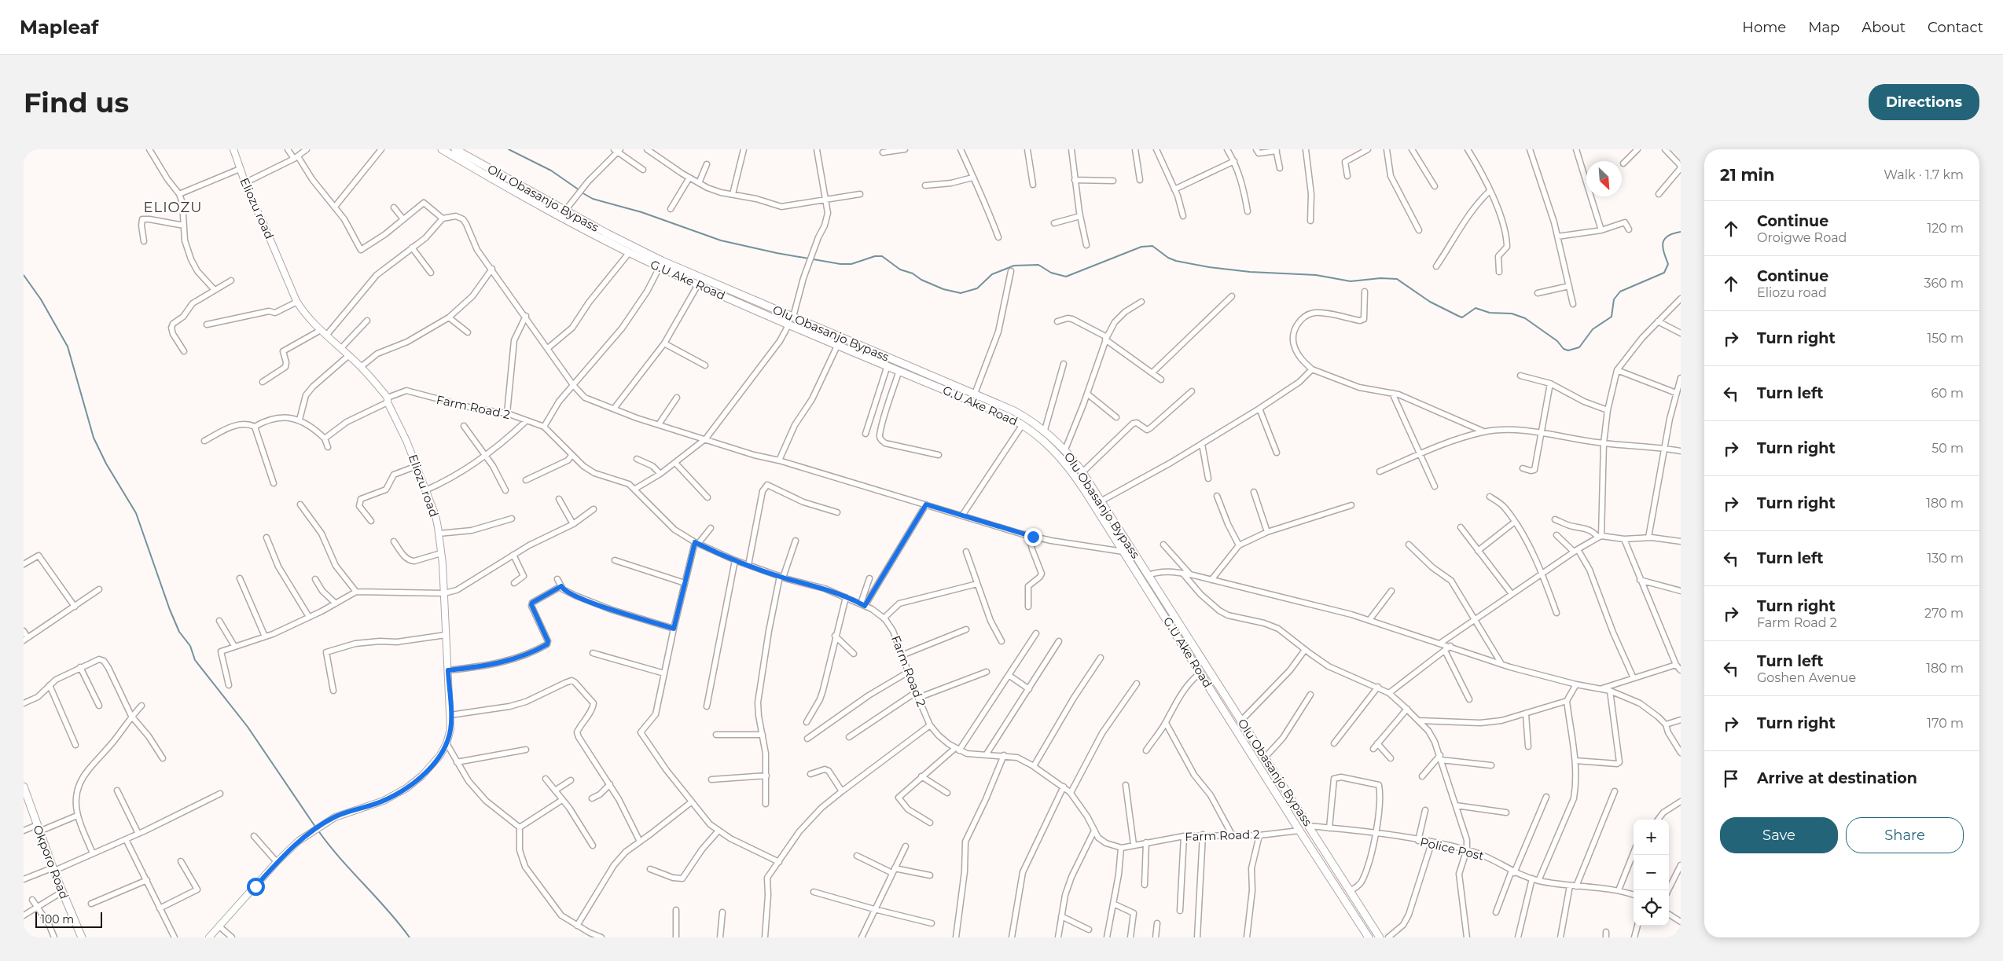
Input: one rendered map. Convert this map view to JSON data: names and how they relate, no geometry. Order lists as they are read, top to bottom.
{
  "streets": {
    "main road": ["Olu Obasanjo Bypass", "G.U Ake Road", "Okporo Road"],
    "street": ["Eliozu road", "Farm Road 2", "Police Post"]
  },
  "crossings": [
    ["Olu Obasanjo Bypass", "Police Post"],
    ["Eliozu road", "Farm Road 2"],
    ["G.U Ake Road", "Farm Road 2"]
  ],
  "districts": ["ELIOZU"],
  "scale_bar": "100 m",
  "north": "bottom right",
  "page": {
    "header": "Mapleaf",
    "nav": [
      "Home",
      "Map",
      "About",
      "Contact"
    ],
    "buttons": [
      "Directions",
      ["Save", "Share"]
    ],
    "title": "Find us",
    "heading": ["21 min", "Walk · 1.7 km"],
    "list": [
      ["Continue", "Oroigwe Road", "120 m"],
      ["Continue", "Eliozu road", "360 m"],
      ["Turn right", "150 m"],
      ["Turn left", "60 m"],
      ["Turn right", "50 m"],
      ["Turn right", "180 m"],
      ["Turn left", "130 m"],
      ["Turn right", "Farm Road 2", "270 m"],
      ["Turn left", "Goshen Avenue", "180 m"],
      ["Turn right", "170 m"],
      "Arrive at destination"
    ],
    "map_buttons": ["+", "−"],
    "scale": "100 m"
  }
}
